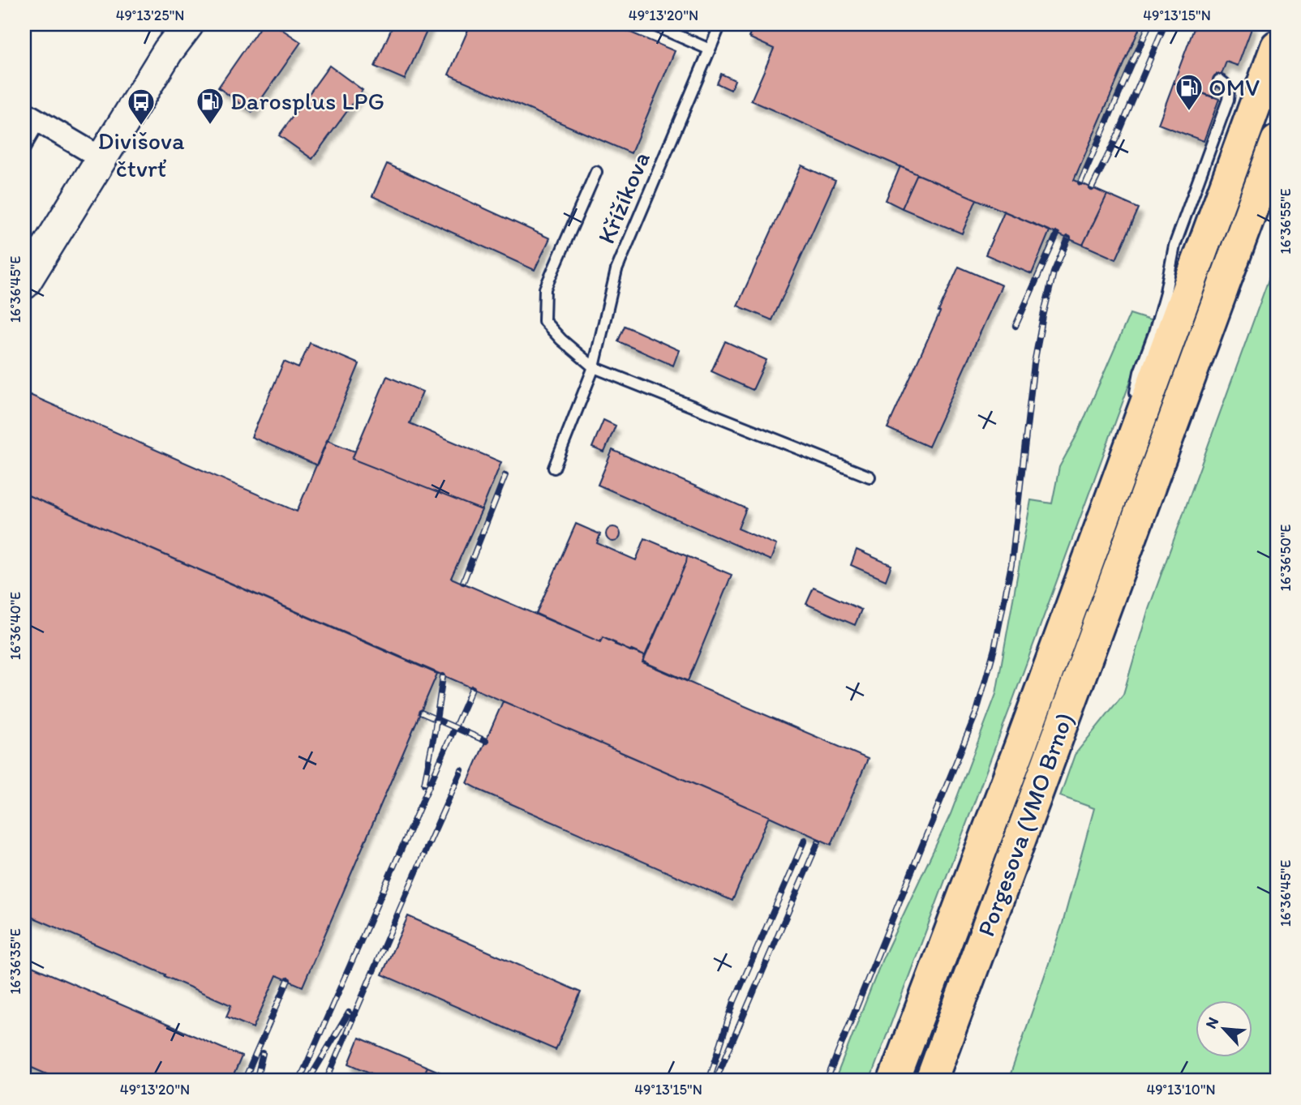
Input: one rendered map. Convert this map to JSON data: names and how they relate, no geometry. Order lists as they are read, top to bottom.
{
  "streets": {
    "highway": ["Porgesova (VMO Brno)"],
    "lane": ["Křížíkova"]
  },
  "places": {
    "fuel station": ["OMV", "Darosplus LPG"],
    "bus stop": ["Divišova čtvrť"]
  },
  "north": "top left",
  "coordinates": [
    "49°13'25\"N",
    "49°13'20\"N",
    "49°13'15\"N",
    "16°36'55\"E",
    "16°36'45\"E",
    "16°36'50\"E",
    "16°36'40\"E",
    "16°36'35\"E",
    "49°13'10\"N"
  ]
}
